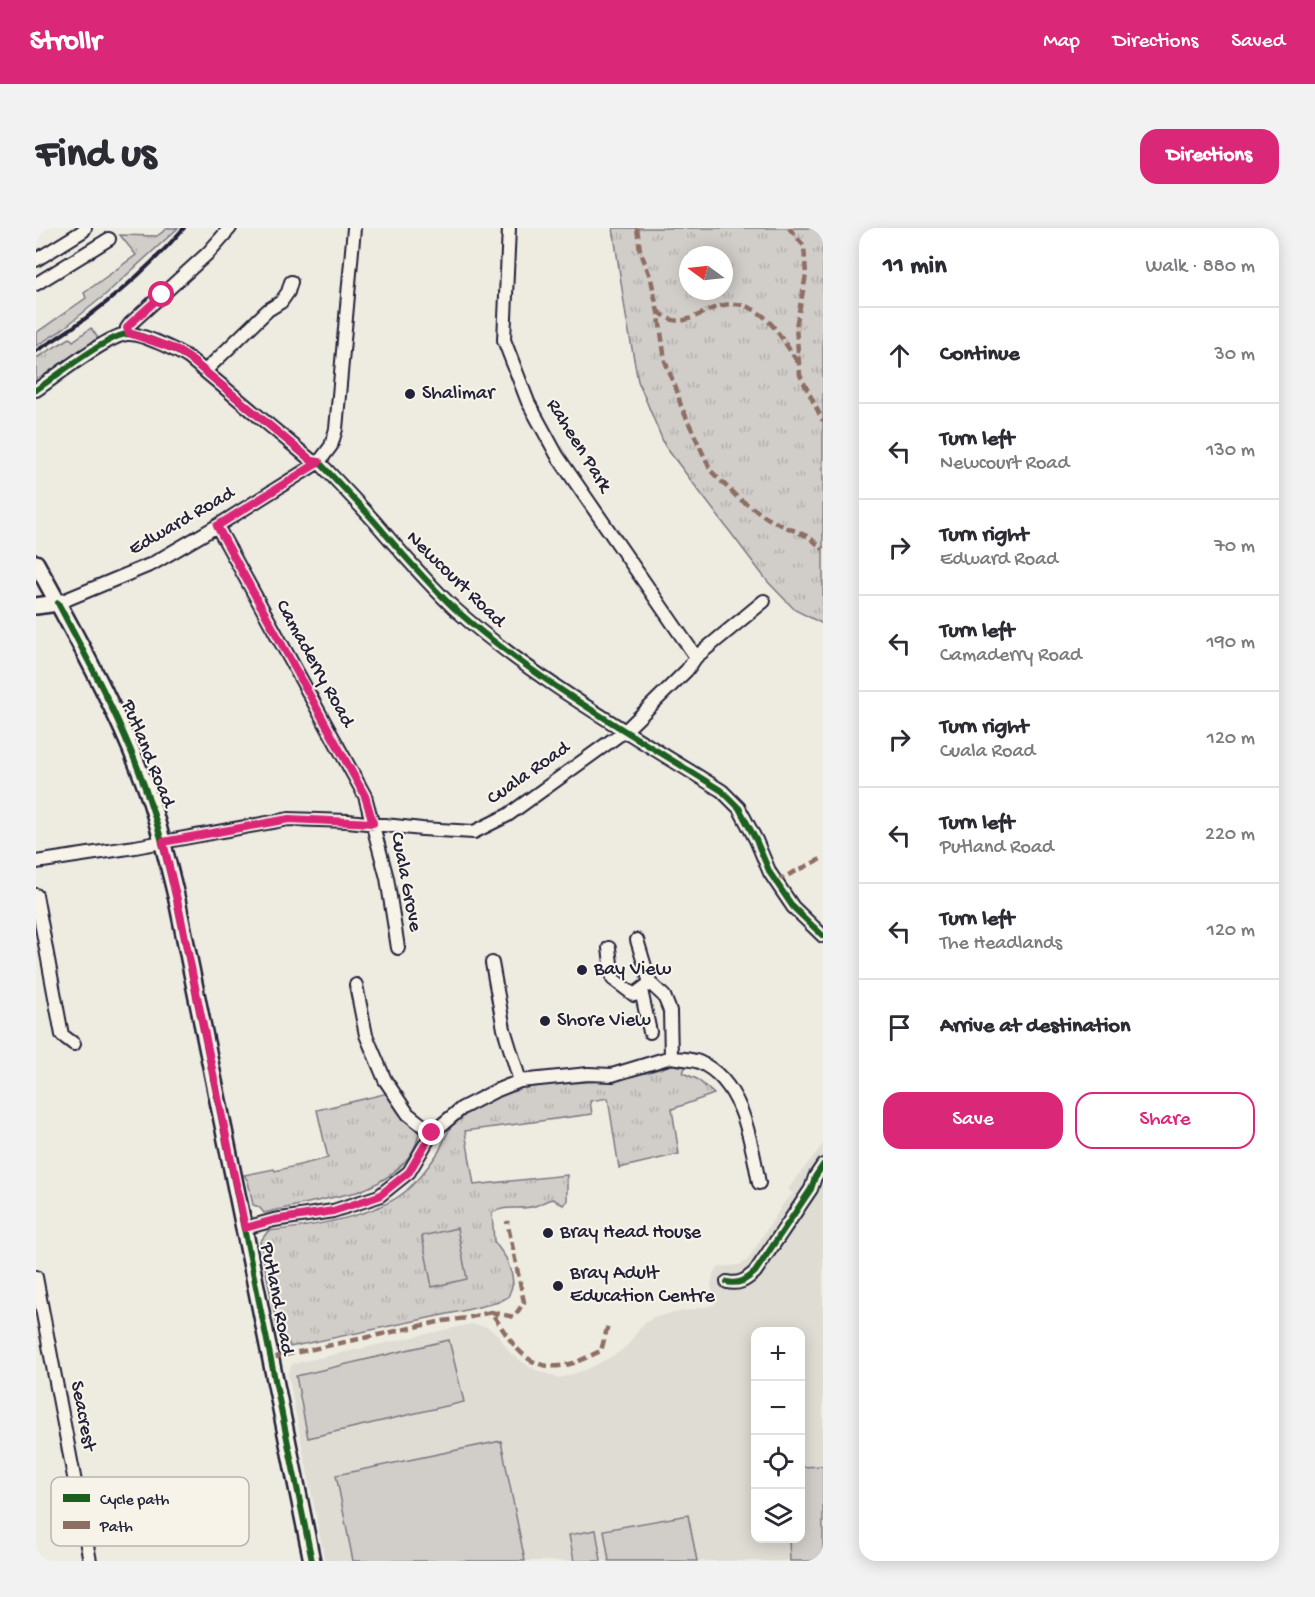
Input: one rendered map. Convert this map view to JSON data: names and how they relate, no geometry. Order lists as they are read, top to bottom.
{
  "streets": {
    "main road": ["Putland Road"],
    "street": [
      "Raheen Park",
      "Edward Road",
      "Newcourt Road",
      "Camaderry Road",
      "Cuala Road",
      "Cuala Grove",
      "Seacrest"
    ]
  },
  "crossings": [
    ["Raheen Park", "Cuala Road"],
    ["Edward Road", "Newcourt Road"],
    ["Edward Road", "Camaderry Road"],
    ["Edward Road", "Putland Road"],
    ["Newcourt Road", "Cuala Road"],
    ["Camaderry Road", "Cuala Road"],
    ["Camaderry Road", "Cuala Grove"],
    ["Putland Road", "Cuala Road"],
    ["Cuala Road", "Cuala Grove"]
  ],
  "places": [
    "Shalimar",
    "Bay View",
    "Shore View",
    "Bray Head House",
    "Bray Adult Education Centre"
  ],
  "legend": ["Cycle path", "Path"],
  "north": "left",
  "page": {
    "header": "Strollr",
    "nav": ["Map", "Directions", "Saved"],
    "buttons": [
      "Directions",
      ["Save", "Share"]
    ],
    "title": "Find us",
    "heading": ["11 min", "Walk · 880 m"],
    "list": [
      ["Continue", "30 m"],
      ["Turn left", "Newcourt Road", "130 m"],
      ["Turn right", "Edward Road", "70 m"],
      ["Turn left", "Camaderry Road", "190 m"],
      ["Turn right", "Cuala Road", "120 m"],
      ["Turn left", "Putland Road", "220 m"],
      ["Turn left", "The Headlands", "120 m"],
      "Arrive at destination"
    ],
    "map_buttons": ["+", "−"]
  }
}
